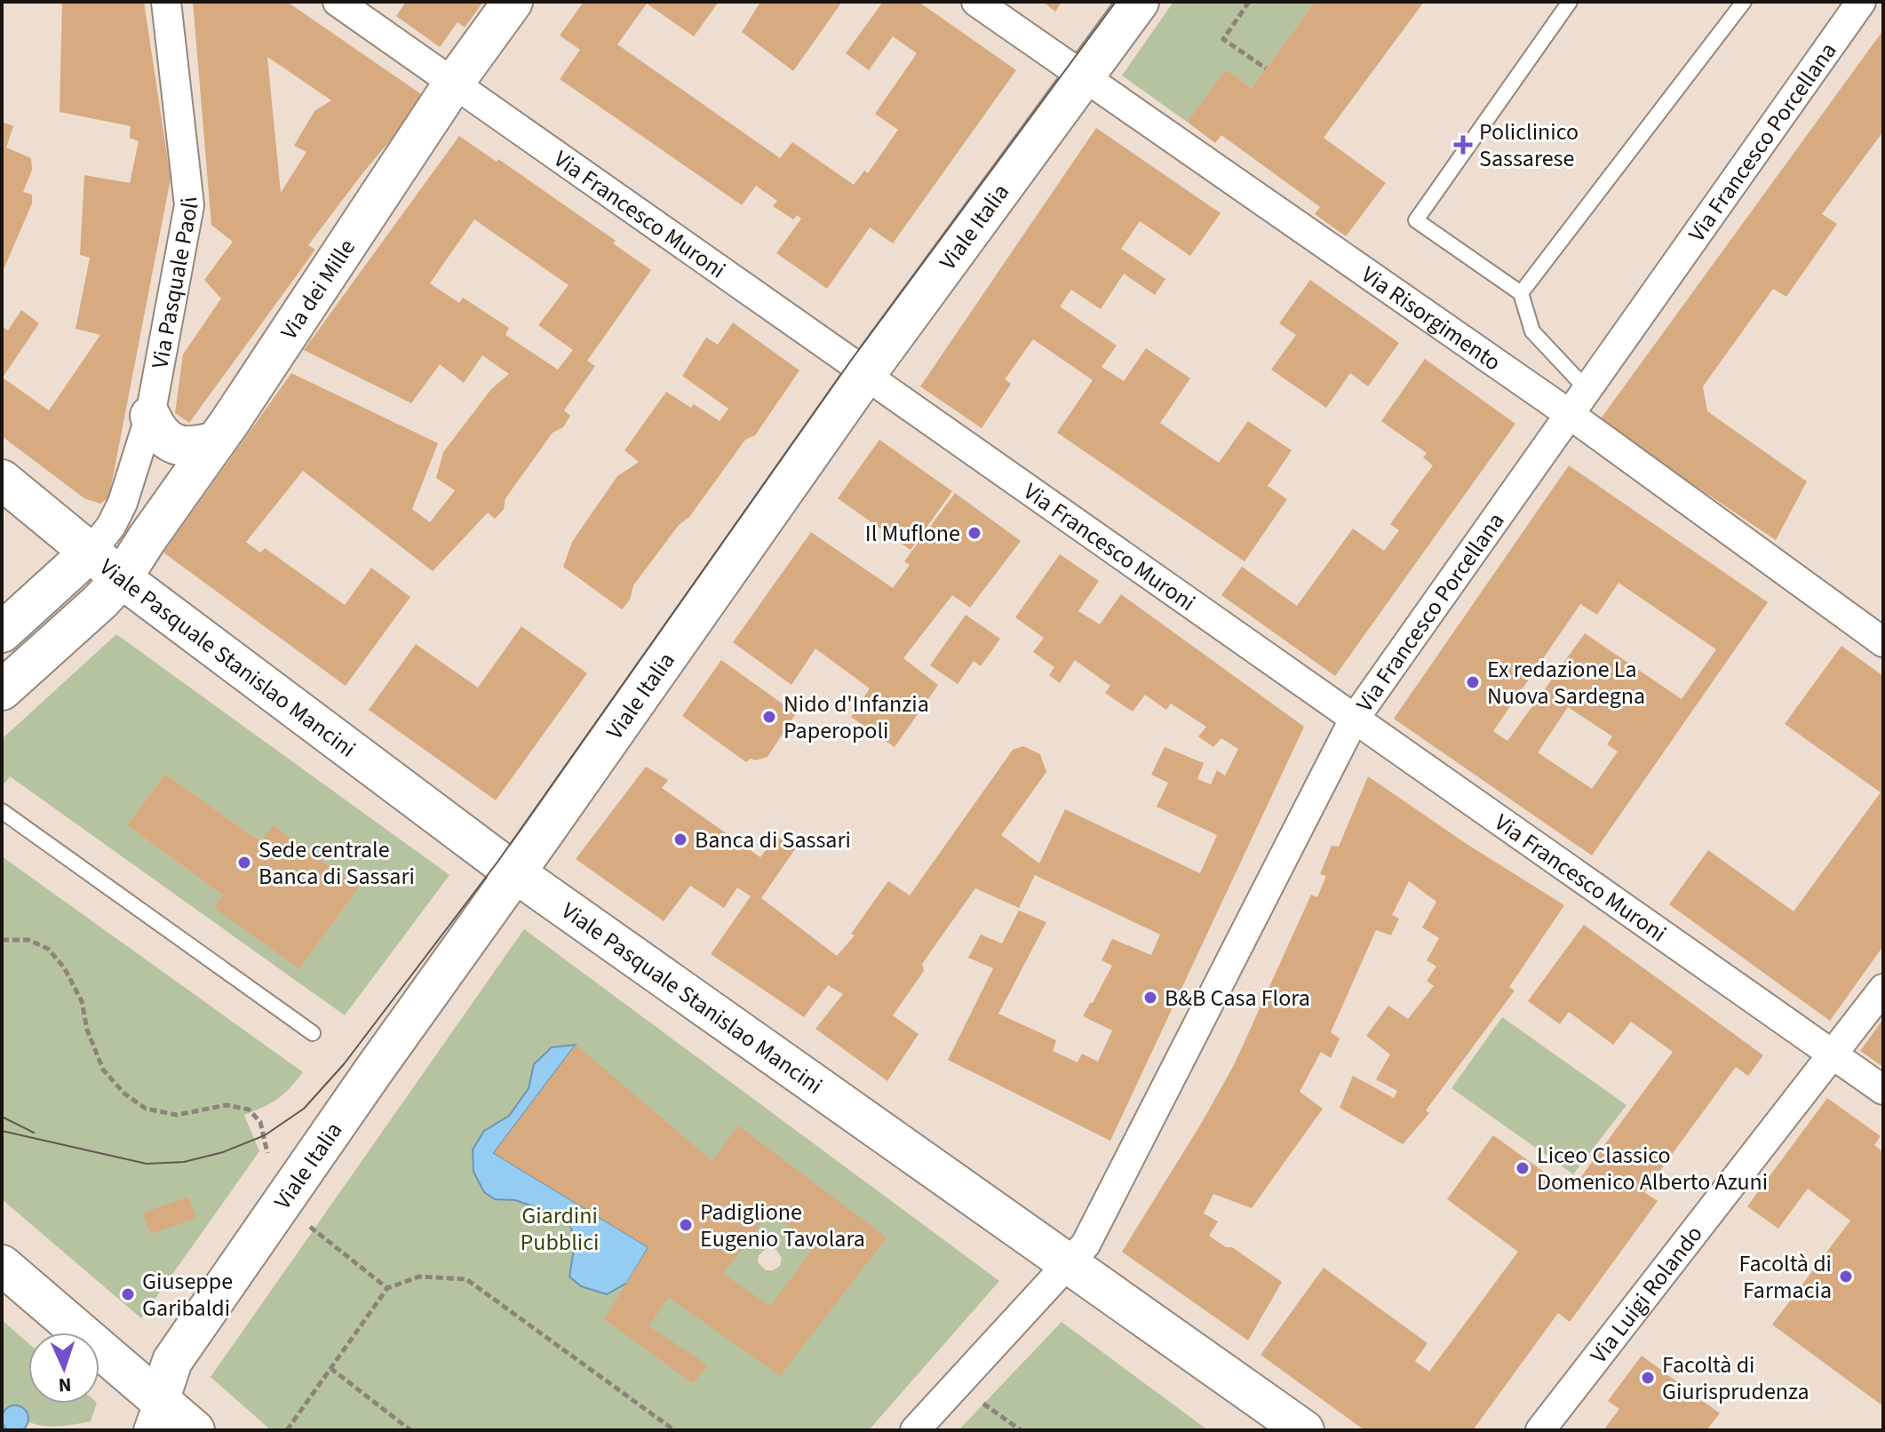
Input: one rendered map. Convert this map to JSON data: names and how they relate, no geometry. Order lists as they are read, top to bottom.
{
  "streets": {
    "street": [
      "Via Francesco Porcellana",
      "Via Francesco Muroni",
      "Viale Italia",
      "Via Pasquale Paoli",
      "Via dei Mille",
      "Via Risorgimento",
      "Viale Pasquale Stanislao Mancini",
      "Via Luigi Rolando"
    ]
  },
  "crossings": [
    ["Via Francesco Porcellana", "Via Francesco Muroni"],
    ["Via Francesco Porcellana", "Via Risorgimento"],
    ["Via Francesco Porcellana", "Viale Pasquale Stanislao Mancini"],
    ["Via Francesco Muroni", "Viale Italia"],
    ["Via Francesco Muroni", "Via dei Mille"],
    ["Via Francesco Muroni", "Via Luigi Rolando"],
    ["Viale Italia", "Via Risorgimento"],
    ["Viale Italia", "Viale Pasquale Stanislao Mancini"],
    ["Via Pasquale Paoli", "Viale Pasquale Stanislao Mancini"],
    ["Via dei Mille", "Viale Pasquale Stanislao Mancini"]
  ],
  "parks": ["Giardini Pubblici"],
  "places": {
    "health": ["Policlinico Sassarese"],
    "other": [
      "Il Muflone",
      "Ex redazione La Nuova Sardegna",
      "Nido d'Infanzia Paperopoli",
      "Banca di Sassari",
      "Sede centrale Banca di Sassari",
      "B&B Casa Flora",
      "Liceo Classico Domenico Alberto Azuni",
      "Padiglione Eugenio Tavolara",
      "Facoltà di Farmacia",
      "Giuseppe Garibaldi",
      "Facoltà di Giurisprudenza"
    ]
  },
  "north": "bottom"
}
